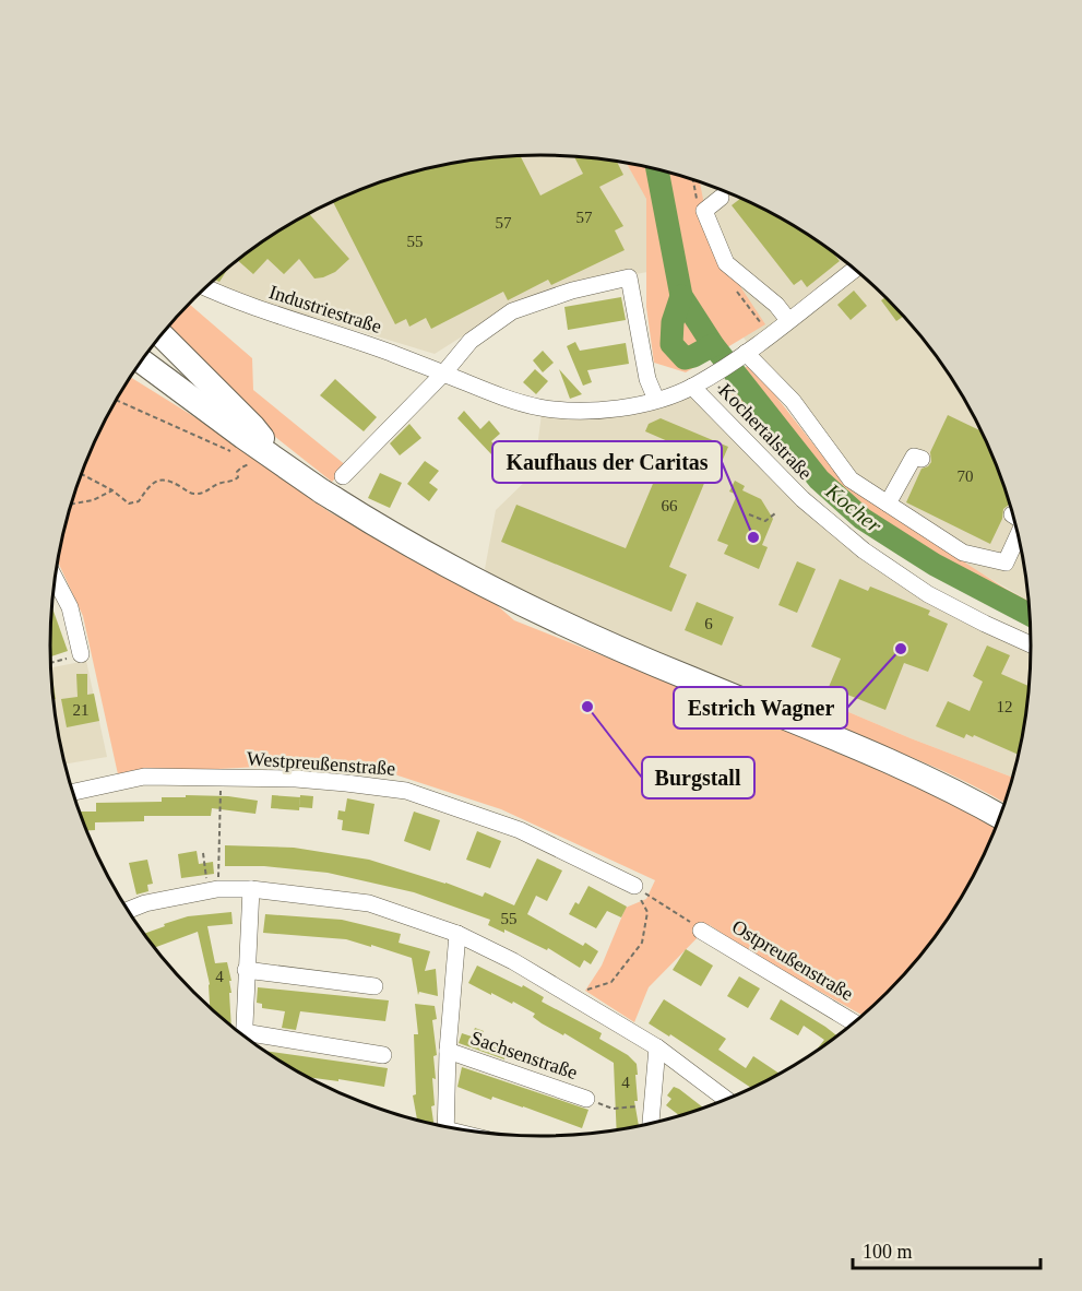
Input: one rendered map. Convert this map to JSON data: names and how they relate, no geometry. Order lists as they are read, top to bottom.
{
  "streets": {
    "street": [
      "Industriestraße",
      "Kochertalstraße",
      "Westpreußenstraße",
      "Ostpreußenstraße",
      "Sachsenstraße"
    ]
  },
  "crossings": [
    ["Industriestraße", "Kochertalstraße"]
  ],
  "water": ["Kocher"],
  "places": ["Kaufhaus der Caritas", "Estrich Wagner", "Burgstall"],
  "house_numbers": [
    "57",
    "57",
    "55",
    "70",
    "66",
    "6",
    "12",
    "21",
    "55",
    "4",
    "4"
  ],
  "scale_bar": "100 m"
}
